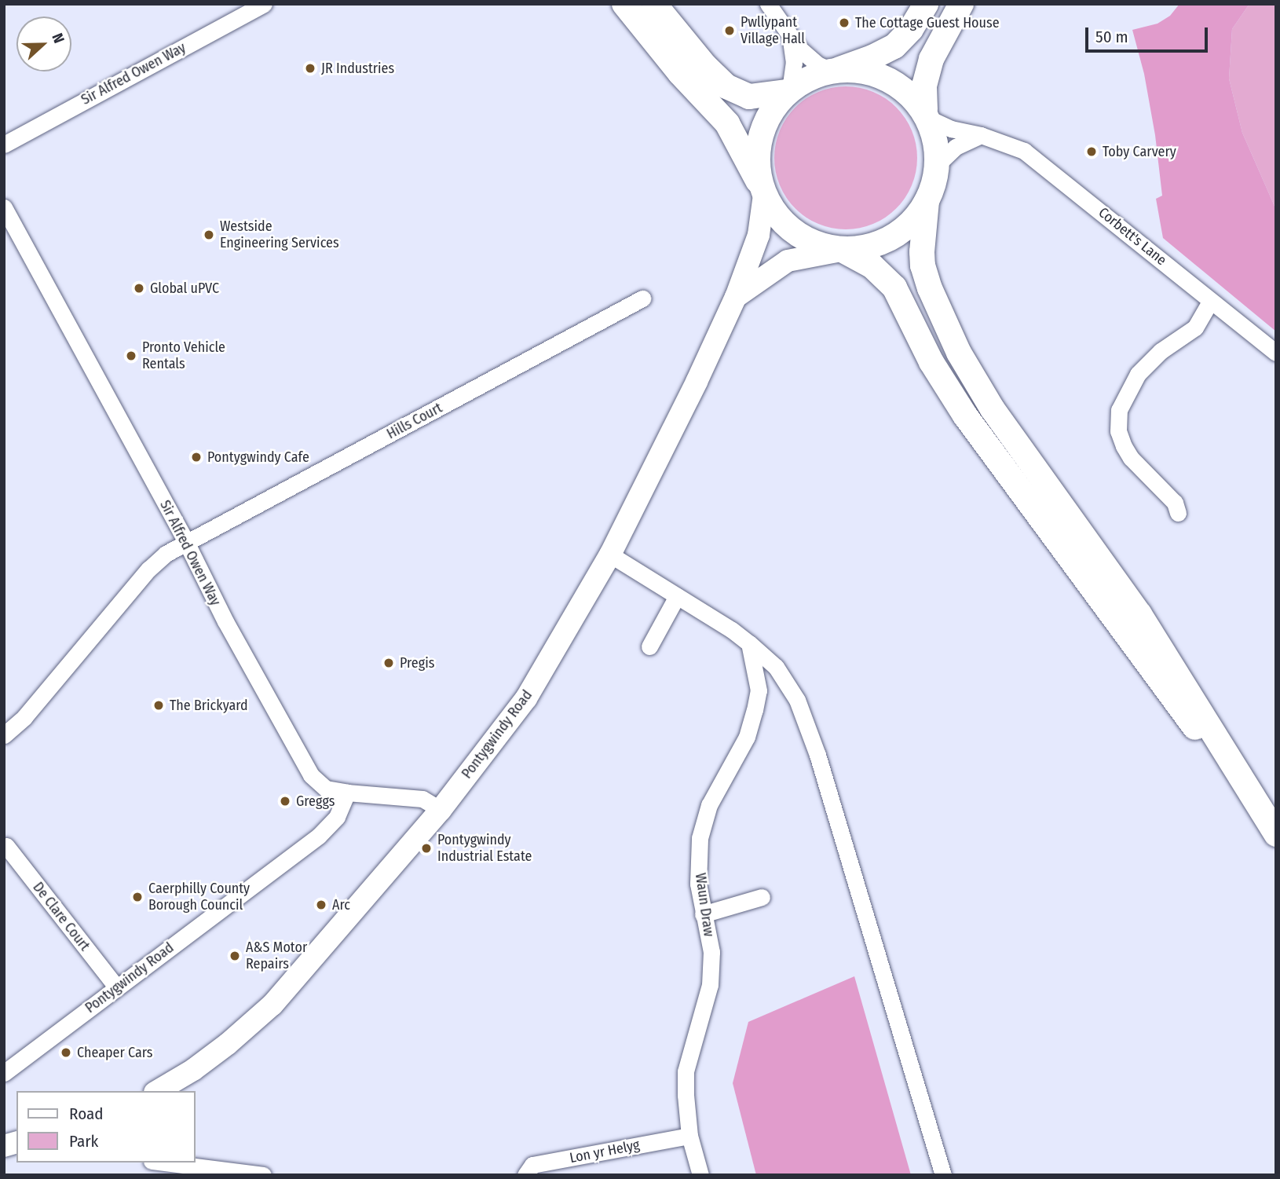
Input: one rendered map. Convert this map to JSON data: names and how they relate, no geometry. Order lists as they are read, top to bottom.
{
  "streets": {
    "main road": ["Pontygwindy Road"],
    "street": [
      "Sir Alfred Owen Way",
      "Corbett's Lane",
      "Hills Court",
      "Waun Draw",
      "De Clare Court",
      "Lon yr Helyg"
    ]
  },
  "crossings": [
    ["Sir Alfred Owen Way", "Hills Court"],
    ["Sir Alfred Owen Way", "Pontygwindy Road"],
    ["Corbett's Lane", "Pontygwindy Road"],
    ["Pontygwindy Road", "De Clare Court"],
    ["Waun Draw", "Lon yr Helyg"]
  ],
  "places": [
    "The Cottage Guest House",
    "Pwllypant Village Hall",
    "JR Industries",
    "Toby Carvery",
    "Westside Engineering Services",
    "Global uPVC",
    "Pronto Vehicle Rentals",
    "Pontygwindy Cafe",
    "Pregis",
    "The Brickyard",
    "Greggs",
    "Pontygwindy Industrial Estate",
    "Caerphilly County Borough Council",
    "Arc",
    "A&S Motor Repairs",
    "Cheaper Cars"
  ],
  "legend": ["Road", "Park"],
  "scale_bar": "50 m",
  "north": "right"
}
